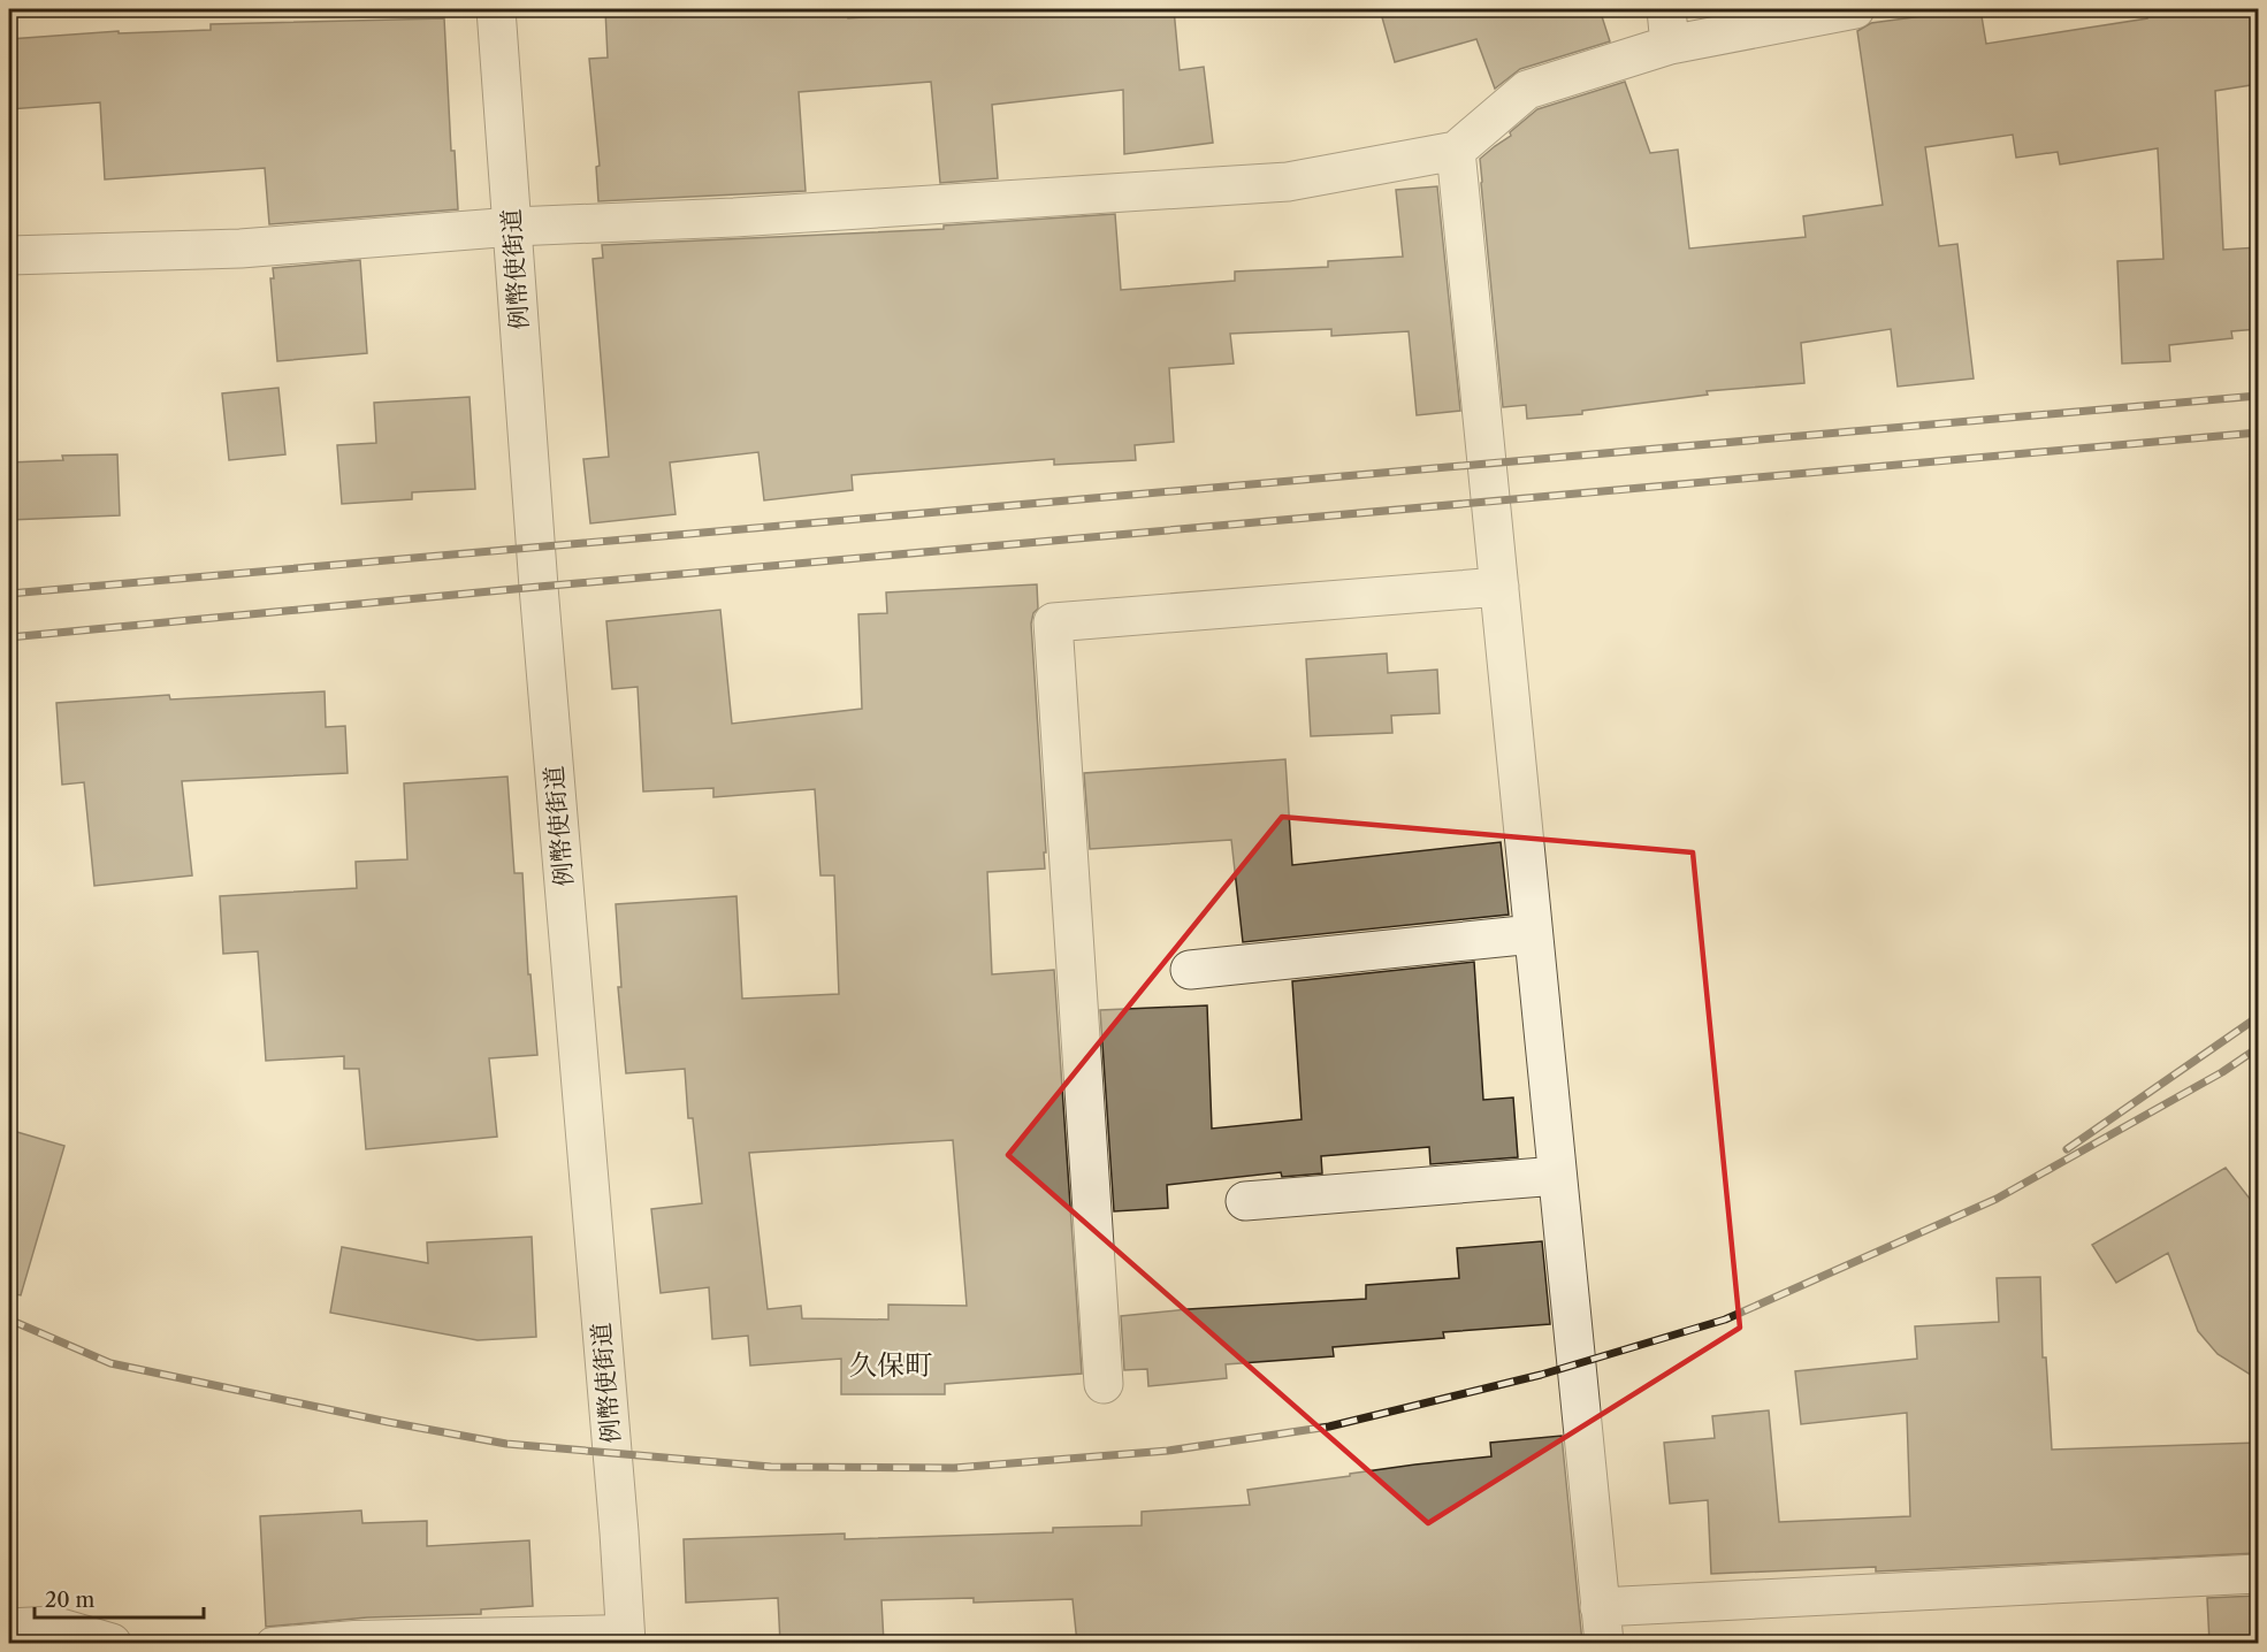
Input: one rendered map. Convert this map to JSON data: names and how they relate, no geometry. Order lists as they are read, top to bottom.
{
  "streets": {
    "street": ["例幣使街道"]
  },
  "districts": ["久保町"],
  "scale_bar": "20 m"
}
